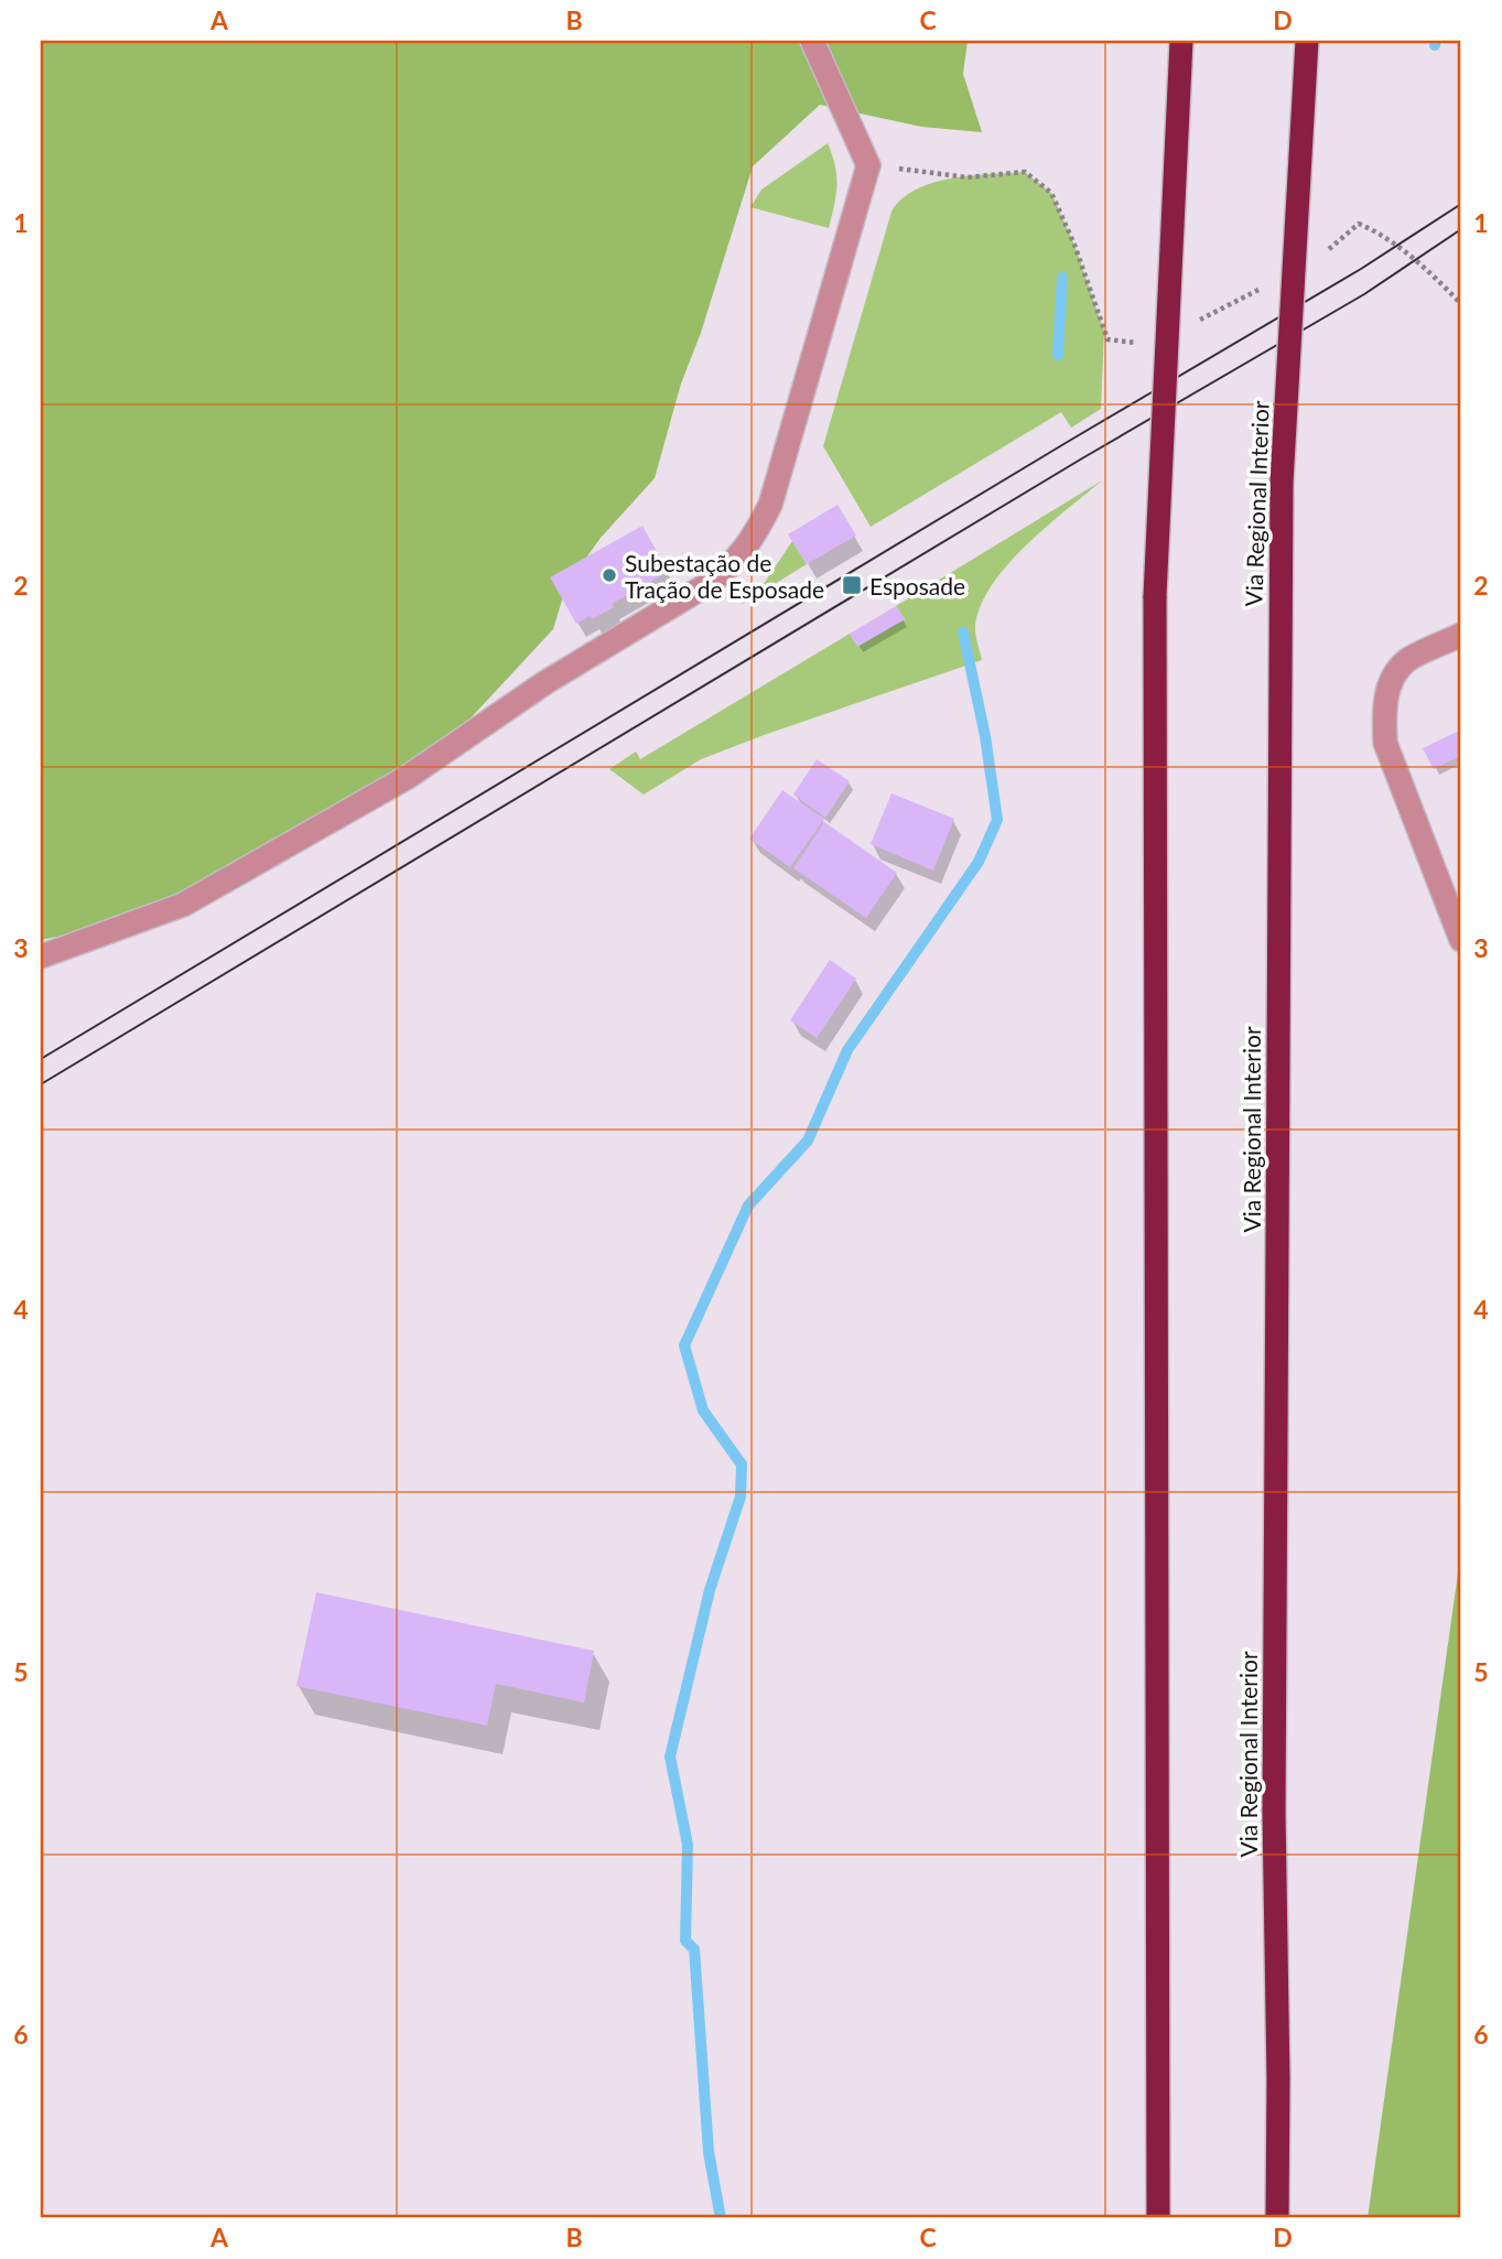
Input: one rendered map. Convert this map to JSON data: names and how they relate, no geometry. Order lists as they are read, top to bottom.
{
  "streets": {
    "highway": ["Via Regional Interior"]
  },
  "places": {
    "other": ["Subestação de Tração de Esposade"],
    "transit": ["Esposade"]
  },
  "grid": {
    "columns": [
      "A",
      "B",
      "C",
      "D"
    ],
    "rows": [
      "1",
      "2",
      "3",
      "4",
      "5",
      "6"
    ]
  }
}
